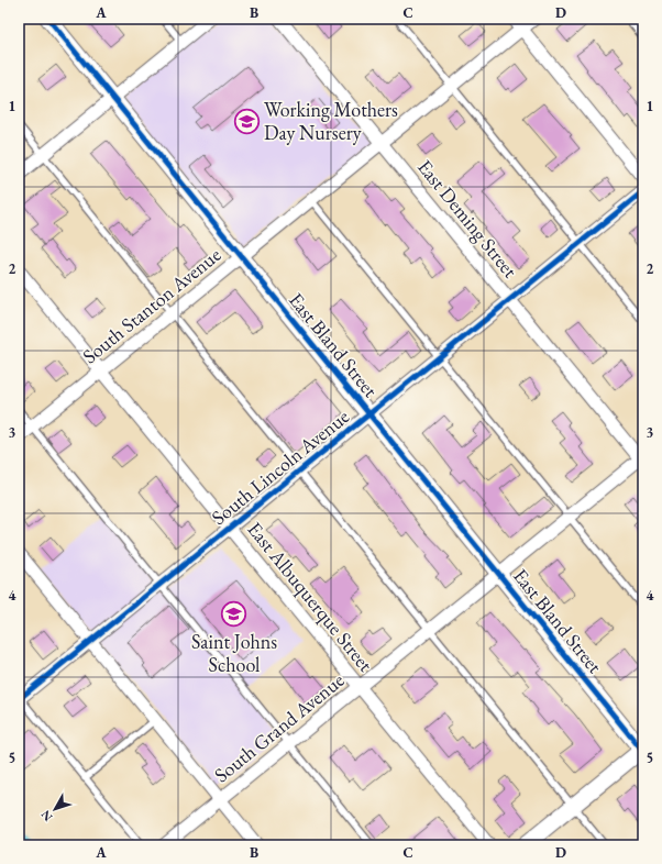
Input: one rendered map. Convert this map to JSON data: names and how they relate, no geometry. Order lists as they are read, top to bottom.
{
  "streets": {
    "street": [
      "East Deming Street",
      "South Stanton Avenue",
      "East Bland Street",
      "South Lincoln Avenue",
      "East Albuquerque Street",
      "South Grand Avenue"
    ]
  },
  "crossings": [
    ["East Deming Street", "South Stanton Avenue"],
    ["East Deming Street", "South Lincoln Avenue"],
    ["East Deming Street", "South Grand Avenue"],
    ["South Stanton Avenue", "East Bland Street"],
    ["South Stanton Avenue", "East Albuquerque Street"],
    ["East Bland Street", "South Lincoln Avenue"],
    ["East Bland Street", "South Grand Avenue"],
    ["South Lincoln Avenue", "East Albuquerque Street"],
    ["East Albuquerque Street", "South Grand Avenue"]
  ],
  "places": {
    "school or university": ["Working Mothers Day Nursery", "Saint Johns School"]
  },
  "north": "bottom left",
  "grid": {
    "columns": [
      "A",
      "B",
      "C",
      "D"
    ],
    "rows": [
      "1",
      "2",
      "3",
      "4",
      "5"
    ]
  }
}
